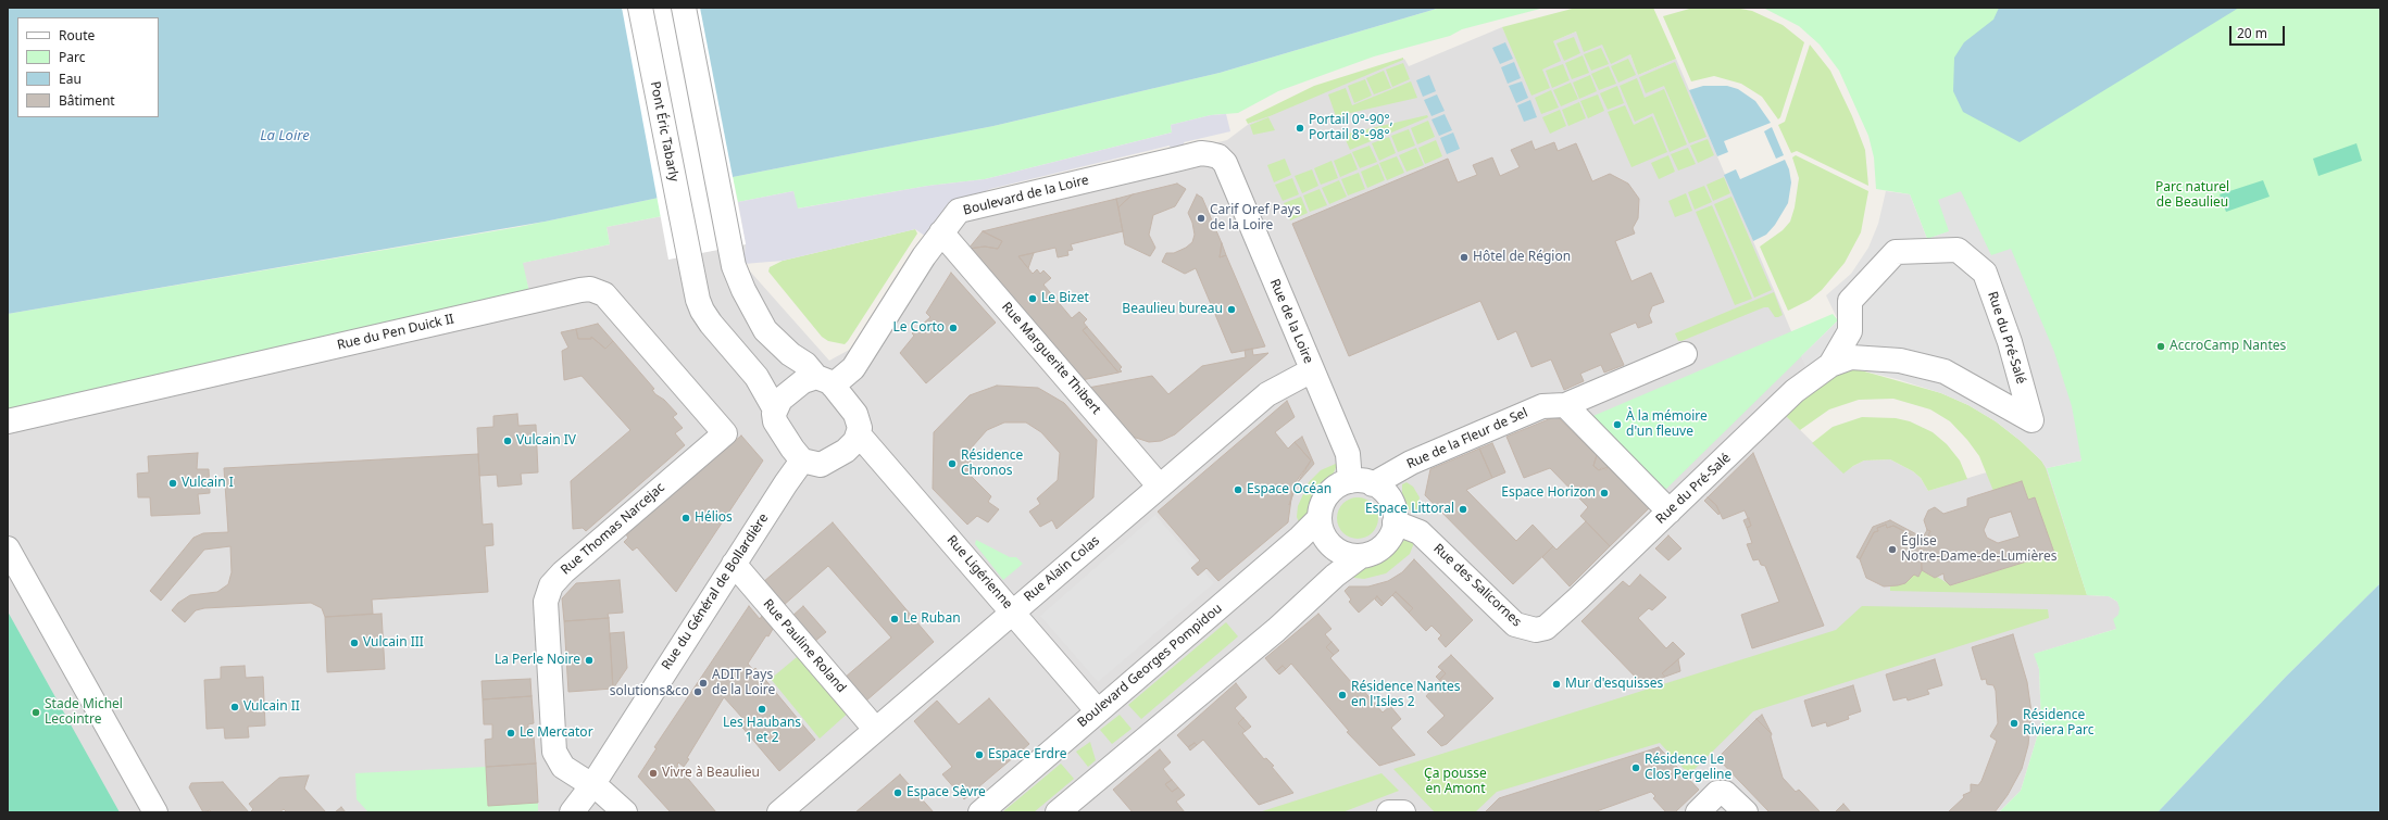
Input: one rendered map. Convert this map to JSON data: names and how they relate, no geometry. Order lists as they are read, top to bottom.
{
  "streets": {
    "street": [
      "Pont Éric Tabarly",
      "Boulevard de la Loire",
      "Rue de la Loire",
      "Rue du Pen Duick II",
      "Rue du Pré-Salé",
      "Rue Marguerite Thibert",
      "Rue de la Fleur de Sel",
      "Rue Thomas Narcejac",
      "Rue Alain Colas",
      "Rue Ligérienne",
      "Rue des Salicornes",
      "Rue du Général de Bollardière",
      "Rue Pauline Roland",
      "Boulevard Georges Pompidou"
    ]
  },
  "crossings": [
    ["Pont Éric Tabarly", "Boulevard de la Loire"],
    ["Pont Éric Tabarly", "Rue Ligérienne"],
    ["Pont Éric Tabarly", "Rue du Général de Bollardière"],
    ["Boulevard de la Loire", "Rue de la Loire"],
    ["Boulevard de la Loire", "Rue Marguerite Thibert"],
    ["Boulevard de la Loire", "Rue Ligérienne"],
    ["Boulevard de la Loire", "Rue du Général de Bollardière"],
    ["Rue de la Loire", "Rue de la Fleur de Sel"],
    ["Rue de la Loire", "Rue Alain Colas"],
    ["Rue de la Loire", "Rue des Salicornes"],
    ["Rue de la Loire", "Boulevard Georges Pompidou"],
    ["Rue du Pen Duick II", "Rue Thomas Narcejac"],
    ["Rue du Pré-Salé", "Rue des Salicornes"],
    ["Rue Marguerite Thibert", "Rue Alain Colas"],
    ["Rue de la Fleur de Sel", "Rue des Salicornes"],
    ["Rue de la Fleur de Sel", "Boulevard Georges Pompidou"],
    ["Rue Thomas Narcejac", "Rue du Général de Bollardière"],
    ["Rue Alain Colas", "Rue Ligérienne"],
    ["Rue Alain Colas", "Rue Pauline Roland"],
    ["Rue Ligérienne", "Rue du Général de Bollardière"],
    ["Rue Ligérienne", "Boulevard Georges Pompidou"],
    ["Rue des Salicornes", "Boulevard Georges Pompidou"],
    ["Rue du Général de Bollardière", "Rue Pauline Roland"]
  ],
  "water": ["La Loire"],
  "parks": ["Parc naturel de Beaulieu", "Ça pousse en Amont"],
  "places": [
    "Portail 0°-90°, Portail 8°-98°",
    "Carif Oref Pays de la Loire",
    "Hôtel de Région",
    "Le Bizet",
    "Beaulieu bureau",
    "Le Corto",
    "AccroCamp Nantes",
    "À la mémoire d'un fleuve",
    "Vulcain IV",
    "Résidence Chronos",
    "Vulcain I",
    "Espace Océan",
    "Espace Horizon",
    "Espace Littoral",
    "Hélios",
    "Église Notre-Dame-de-Lumières",
    "Le Ruban",
    "Vulcain III",
    "La Perle Noire",
    "ADIT Pays de la Loire",
    "Mur d'esquisses",
    "solutions&co",
    "Résidence Nantes en l'Isles 2",
    "Vulcain II",
    "Les Haubans 1 et 2",
    "Stade Michel Lecointre",
    "Résidence Riviera Parc",
    "Le Mercator",
    "Espace Erdre",
    "Résidence Le Clos Pergeline",
    "Vivre à Beaulieu",
    "Espace Sèvre"
  ],
  "legend": [
    "Route",
    "Parc",
    "Eau",
    "Bâtiment"
  ],
  "scale_bar": "20 m"
}
